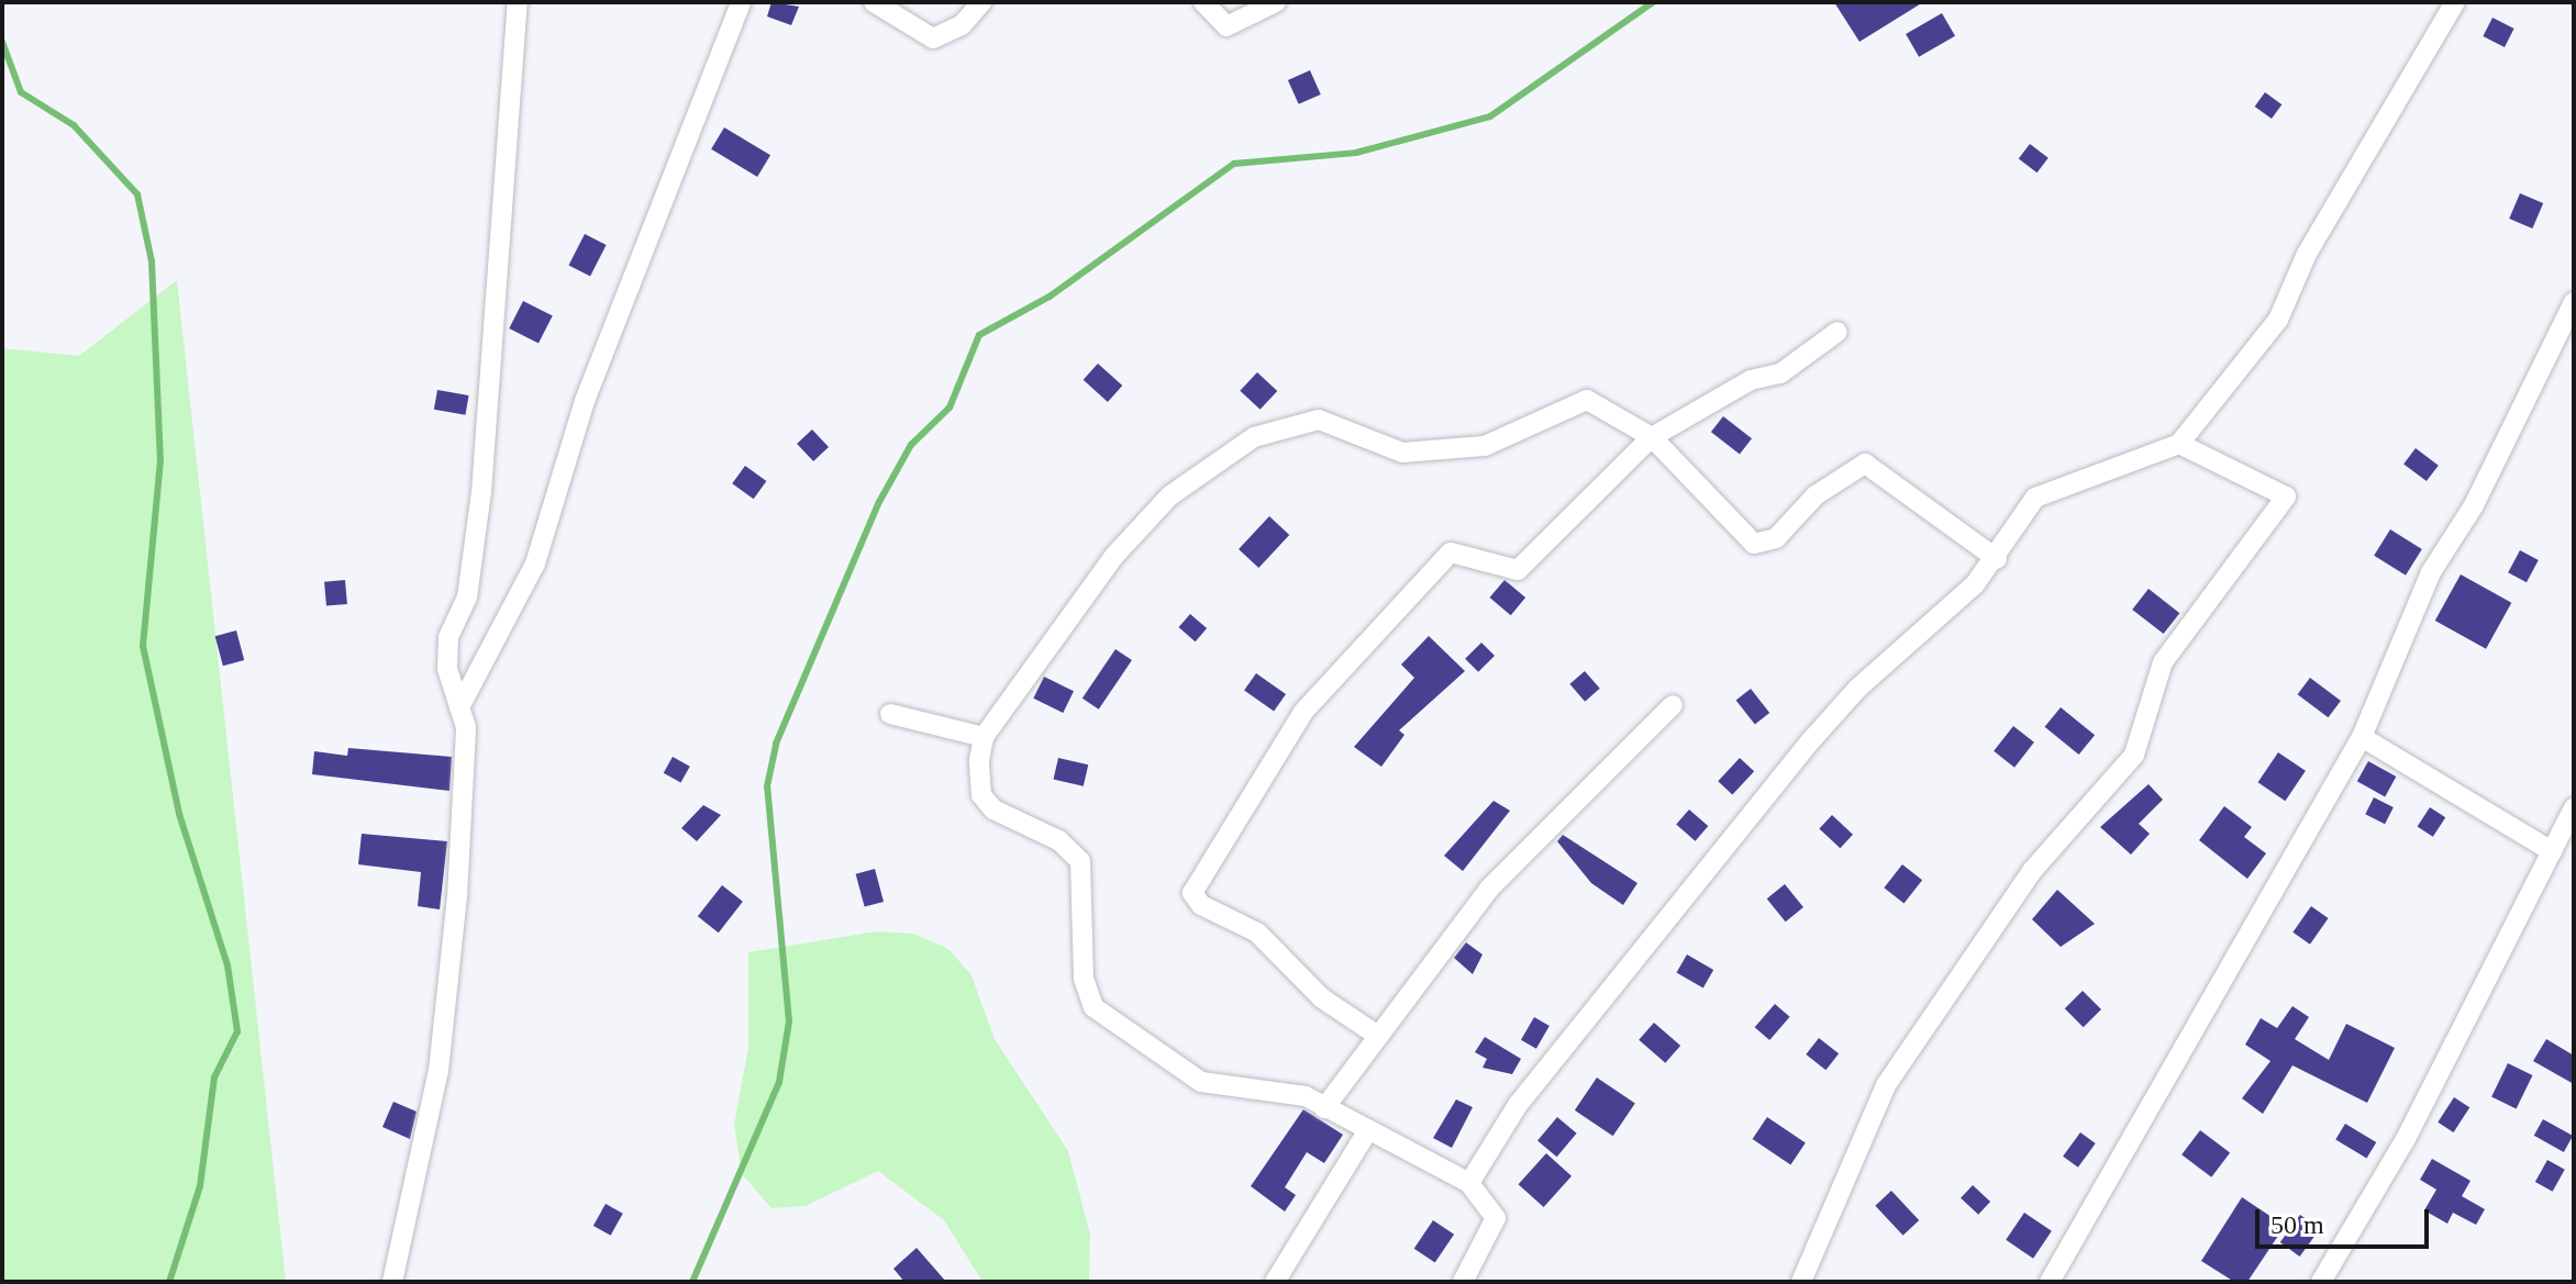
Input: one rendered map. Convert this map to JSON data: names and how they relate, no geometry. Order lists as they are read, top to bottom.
{
  "scale_bar": "50 m"
}
